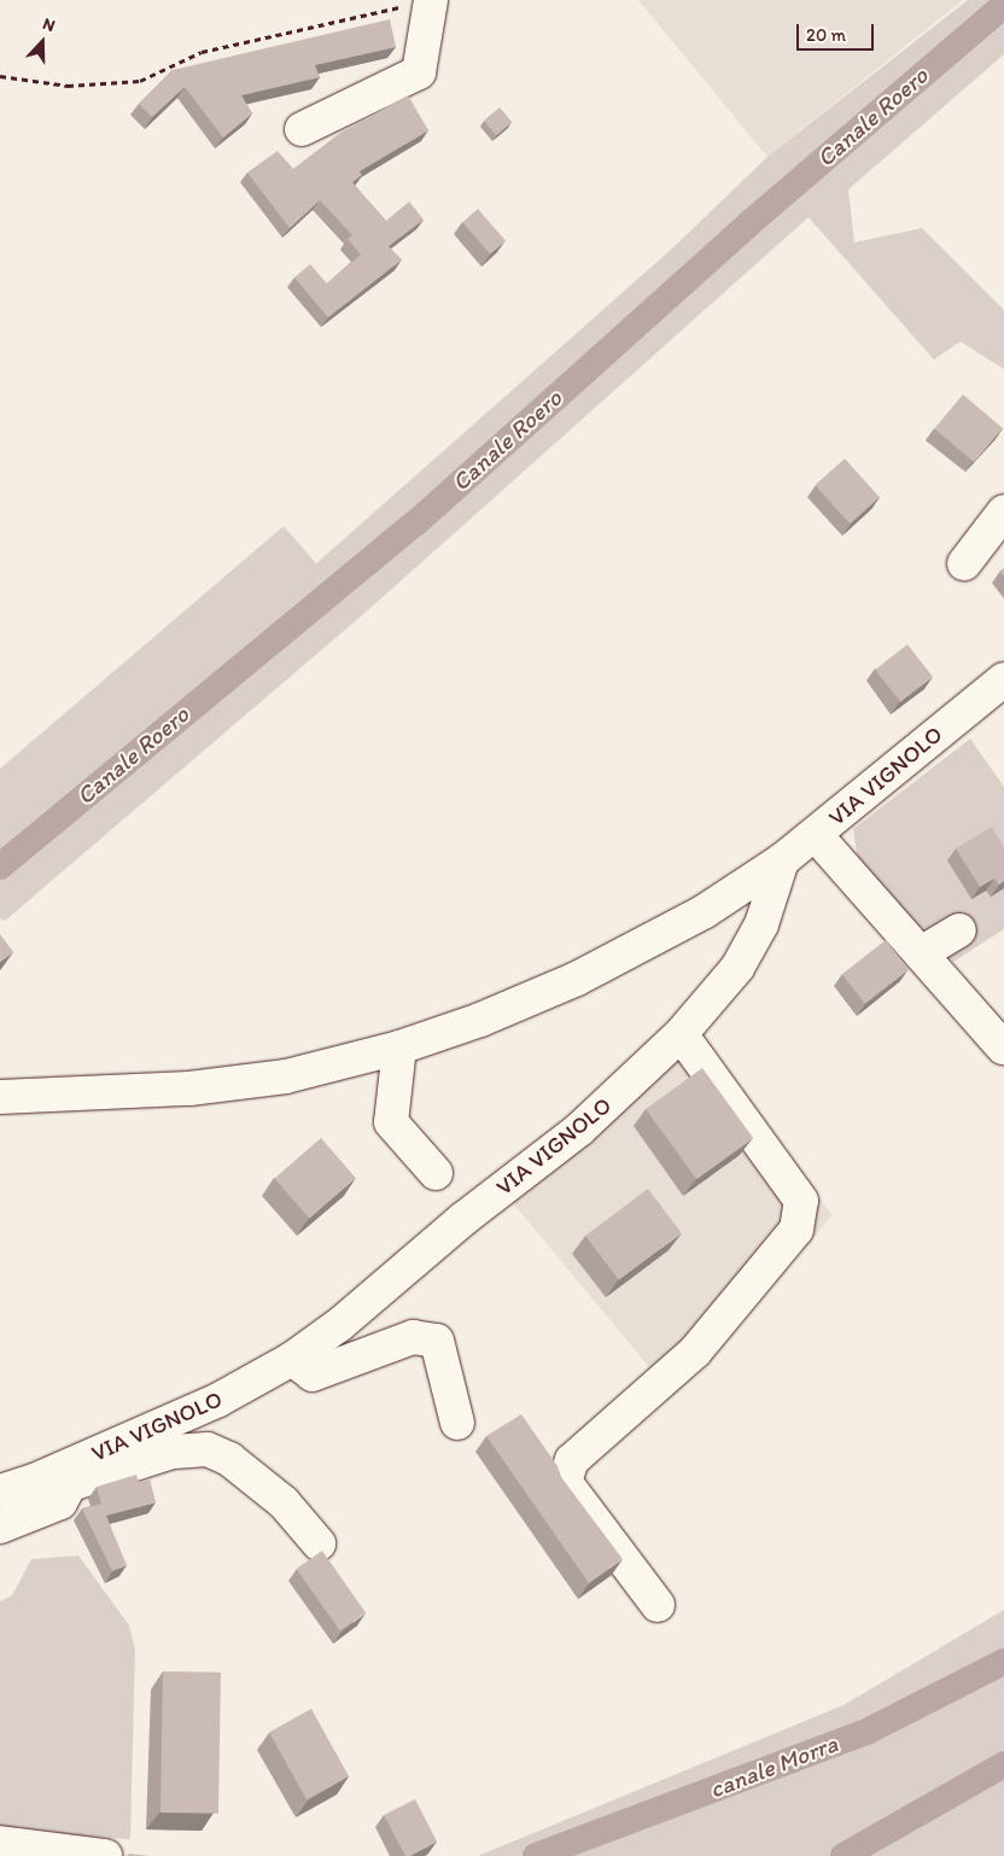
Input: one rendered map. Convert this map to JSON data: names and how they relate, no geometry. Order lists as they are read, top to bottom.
{
  "streets": {
    "street": ["VIA VIGNOLO"]
  },
  "water": ["Canale Roero", "canale Morra"],
  "scale_bar": "20 m",
  "north": "top"
}
